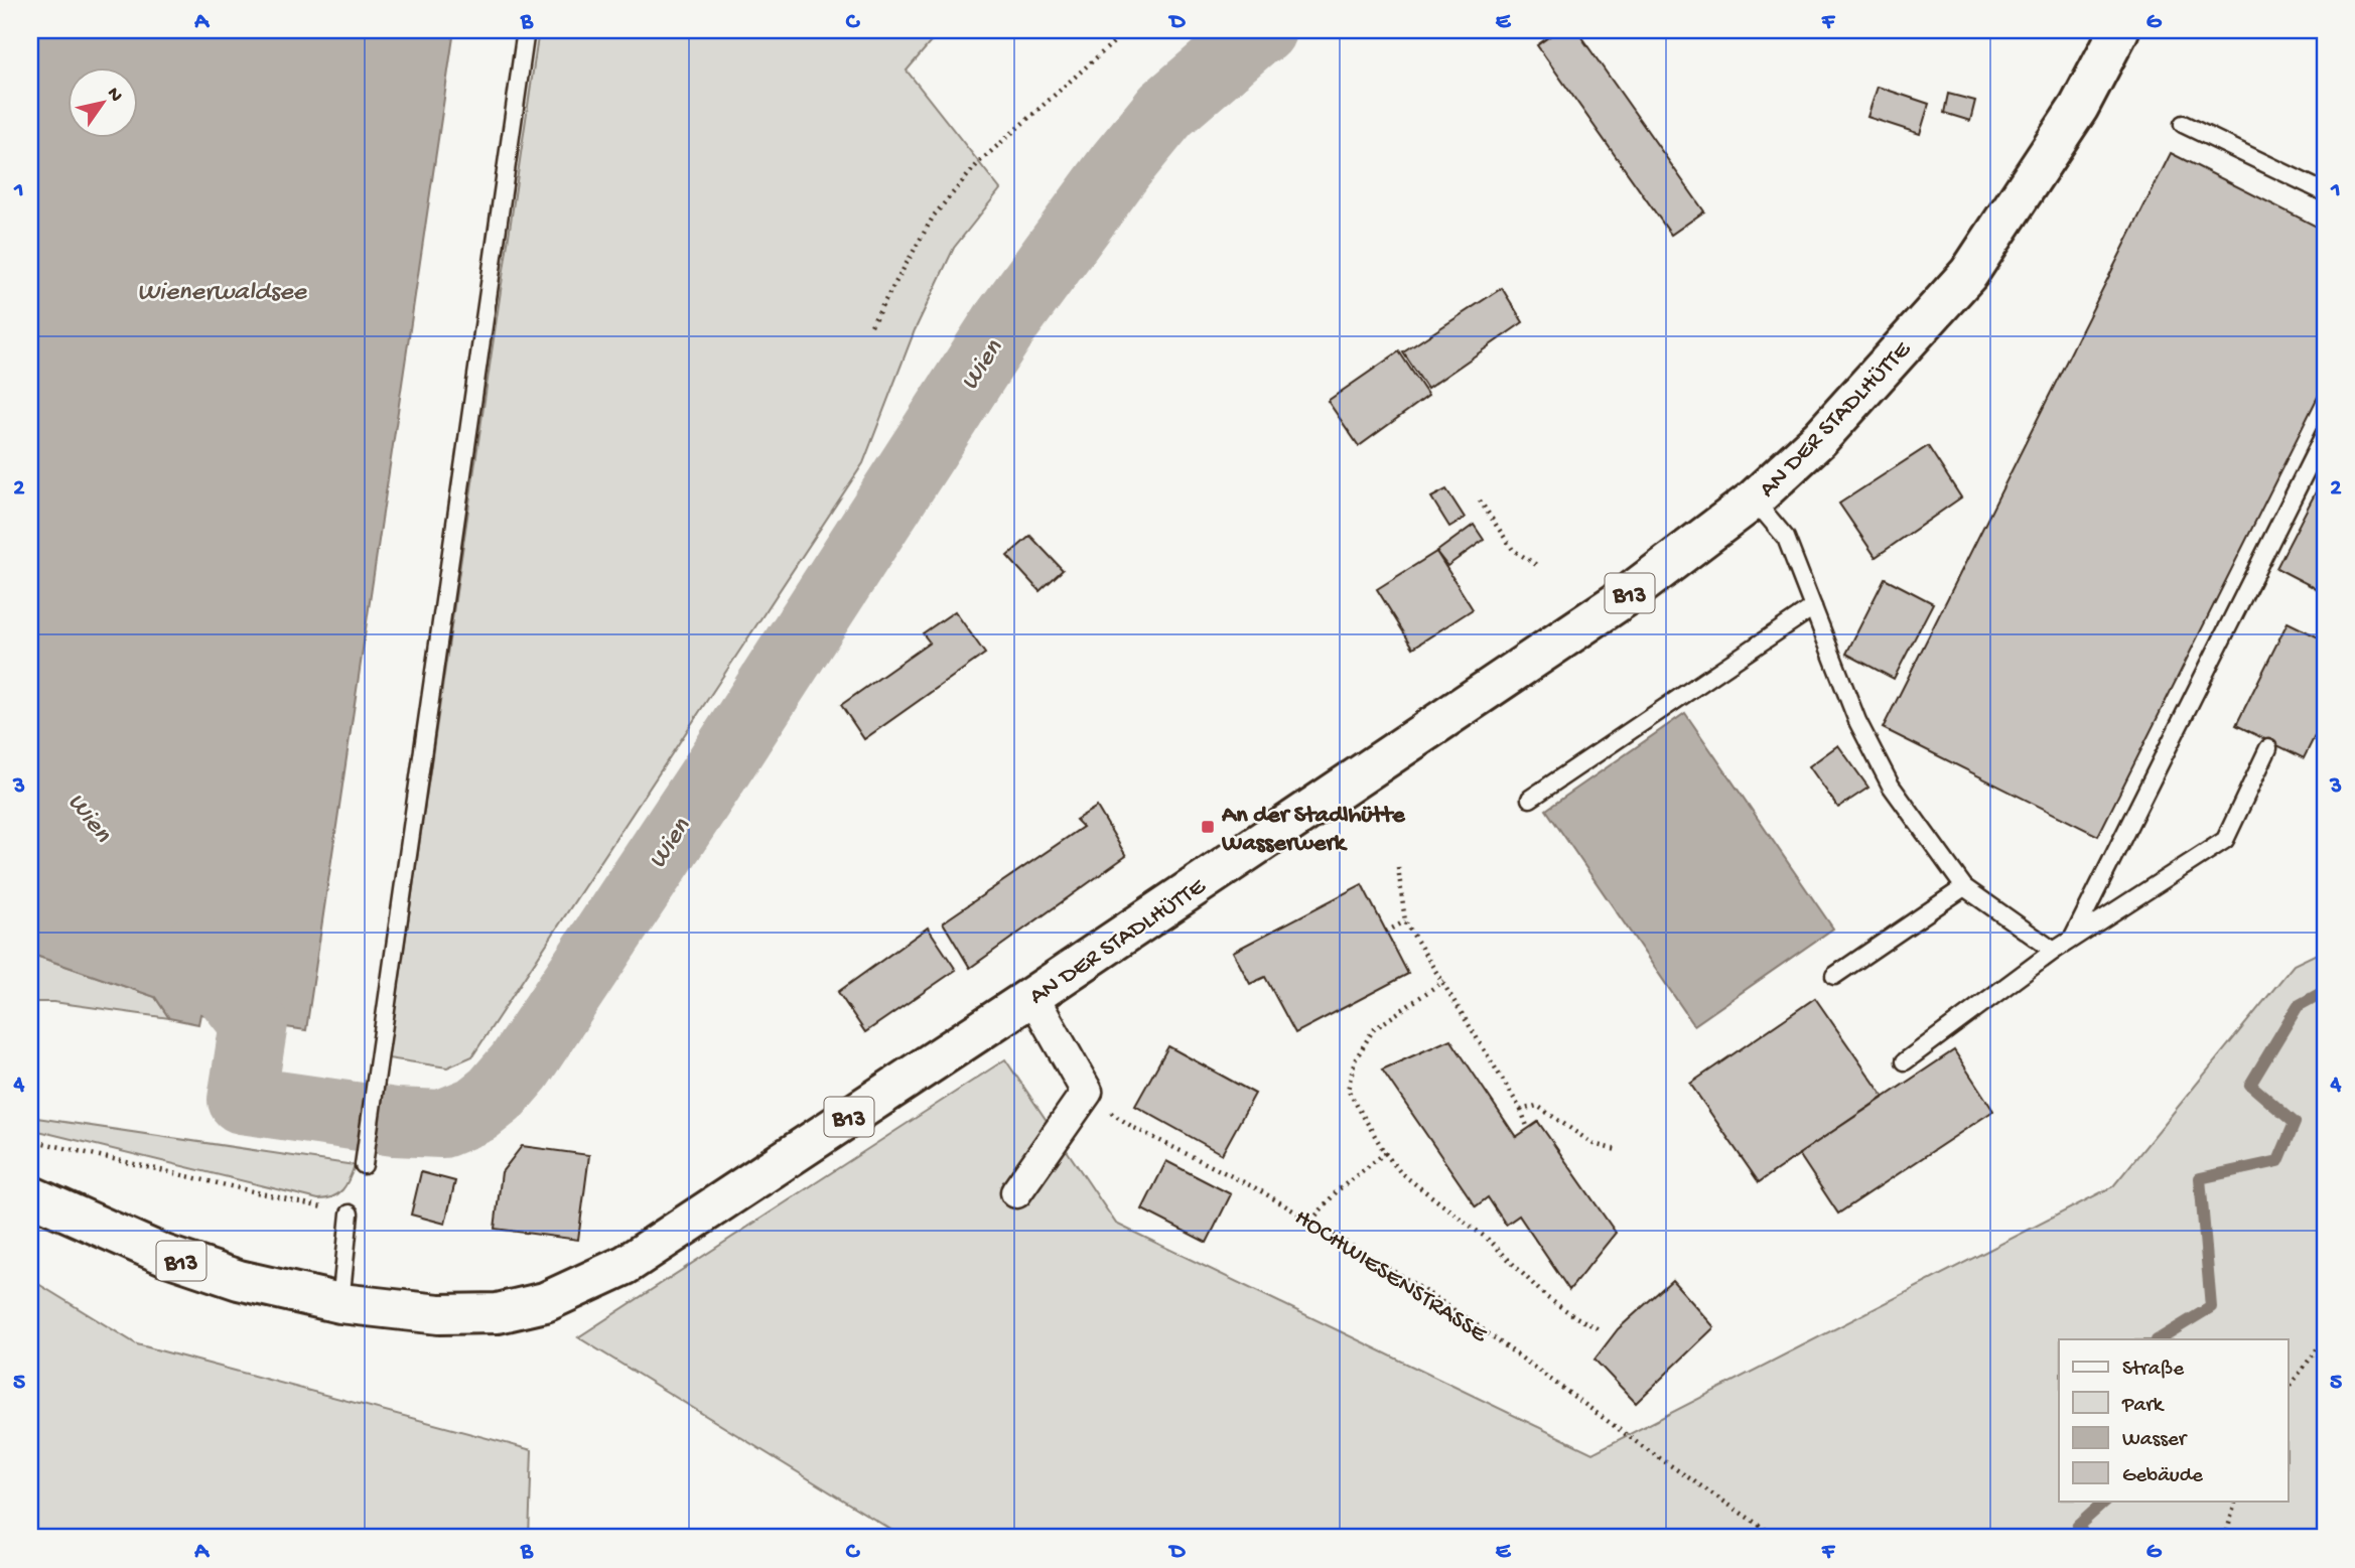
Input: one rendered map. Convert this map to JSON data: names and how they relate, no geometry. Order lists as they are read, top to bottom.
{
  "streets": {
    "main road": ["AN DER STADLHÜTTE", "B13"],
    "path": ["HOCHWIESENSTRASSE"]
  },
  "water": ["Wienerwaldsee", "Wien"],
  "places": {
    "transit": ["An der Stadlhütte Wasserwerk"]
  },
  "legend": [
    "Straße",
    "Park",
    "Wasser",
    "Gebäude"
  ],
  "north": "top right",
  "grid": {
    "columns": [
      "A",
      "B",
      "C",
      "D",
      "E",
      "F",
      "G"
    ],
    "rows": [
      "1",
      "2",
      "3",
      "4",
      "5"
    ]
  }
}
